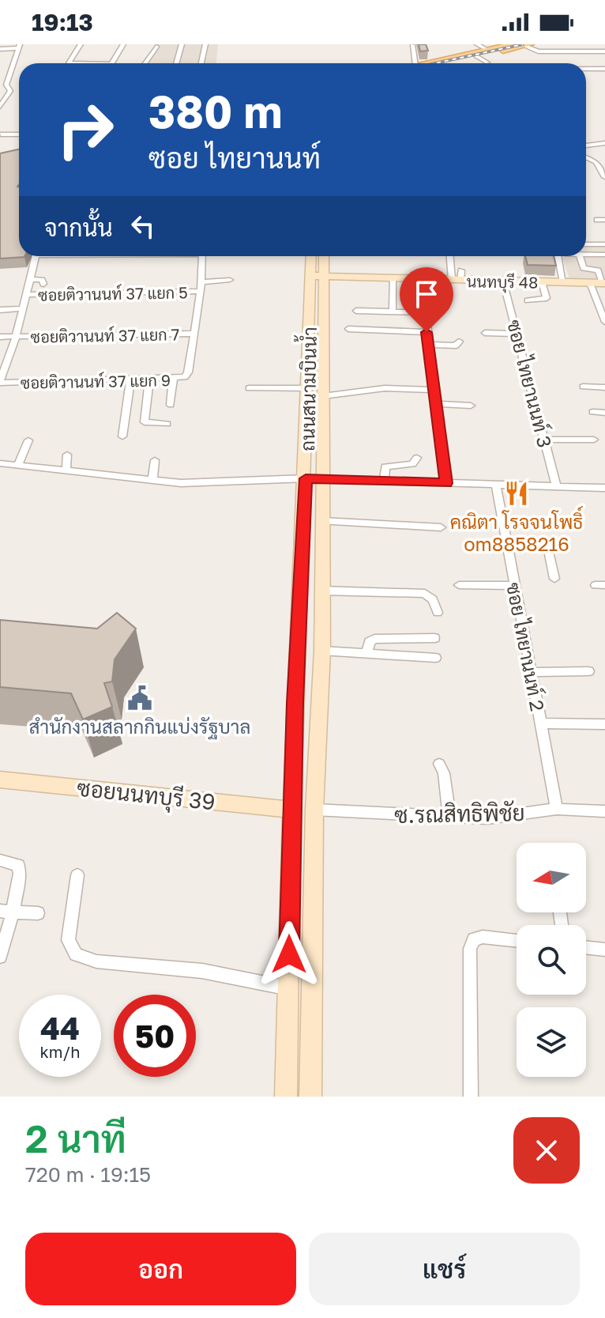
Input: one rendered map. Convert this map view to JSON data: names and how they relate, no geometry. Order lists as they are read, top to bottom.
{
  "streets": {
    "main road": ["นนทบุรี 48", "ถนนสนามบินน้ำ", "ซอยนนทบุรี 39"],
    "street": [
      "ซอยติวานนท์ 37 แยก 5",
      "ซอยติวานนท์ 37 แยก 7",
      "ซอยติวานนท์ 37 แยก 9",
      "ซอย ไทยานนท์ 3",
      "ซอย ไทยานนท์ 2",
      "ซ.รณสิทธิพิชัย"
    ]
  },
  "crossings": [
    ["นนทบุรี 48", "ซอย ไทยานนท์ 3"],
    ["นนทบุรี 48", "ถนนสนามบินน้ำ"],
    ["ซอยติวานนท์ 37 แยก 7", "ซอยติวานนท์ 37 แยก 9"],
    ["ถนนสนามบินน้ำ", "ซอยนนทบุรี 39"],
    ["ถนนสนามบินน้ำ", "ซ.รณสิทธิพิชัย"],
    ["ซอย ไทยานนท์ 2", "ซ.รณสิทธิพิชัย"]
  ],
  "places": {
    "restaurant": ["คณิตา โรจจนโพธิ์ om8858216"],
    "public building": ["สำนักงานสลากกินแบ่งรัฐบาล"]
  },
  "north": "left",
  "page": {
    "status": "19:13",
    "turn": ["380 m", "ซอย ไทยานนท์"],
    "then": "จากนั้น",
    "speed": "44 km/h",
    "limit": "50",
    "heading": ["2 นาที", "720 m · 19:15"],
    "buttons": ["ออก", "แชร์"]
  }
}
